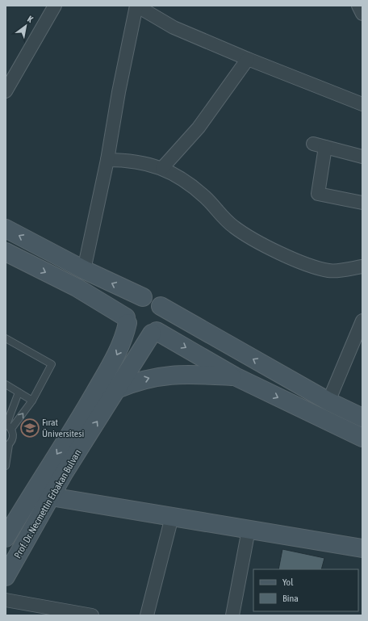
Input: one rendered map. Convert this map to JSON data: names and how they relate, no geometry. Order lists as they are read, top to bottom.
{
  "streets": {
    "main road": ["Prof. Dr. Necmettin Erbakan Bulvarı"]
  },
  "places": {
    "school or university": ["Fırat Üniversitesi"]
  },
  "legend": ["Yol", "Bina"],
  "north": "top right"
}
